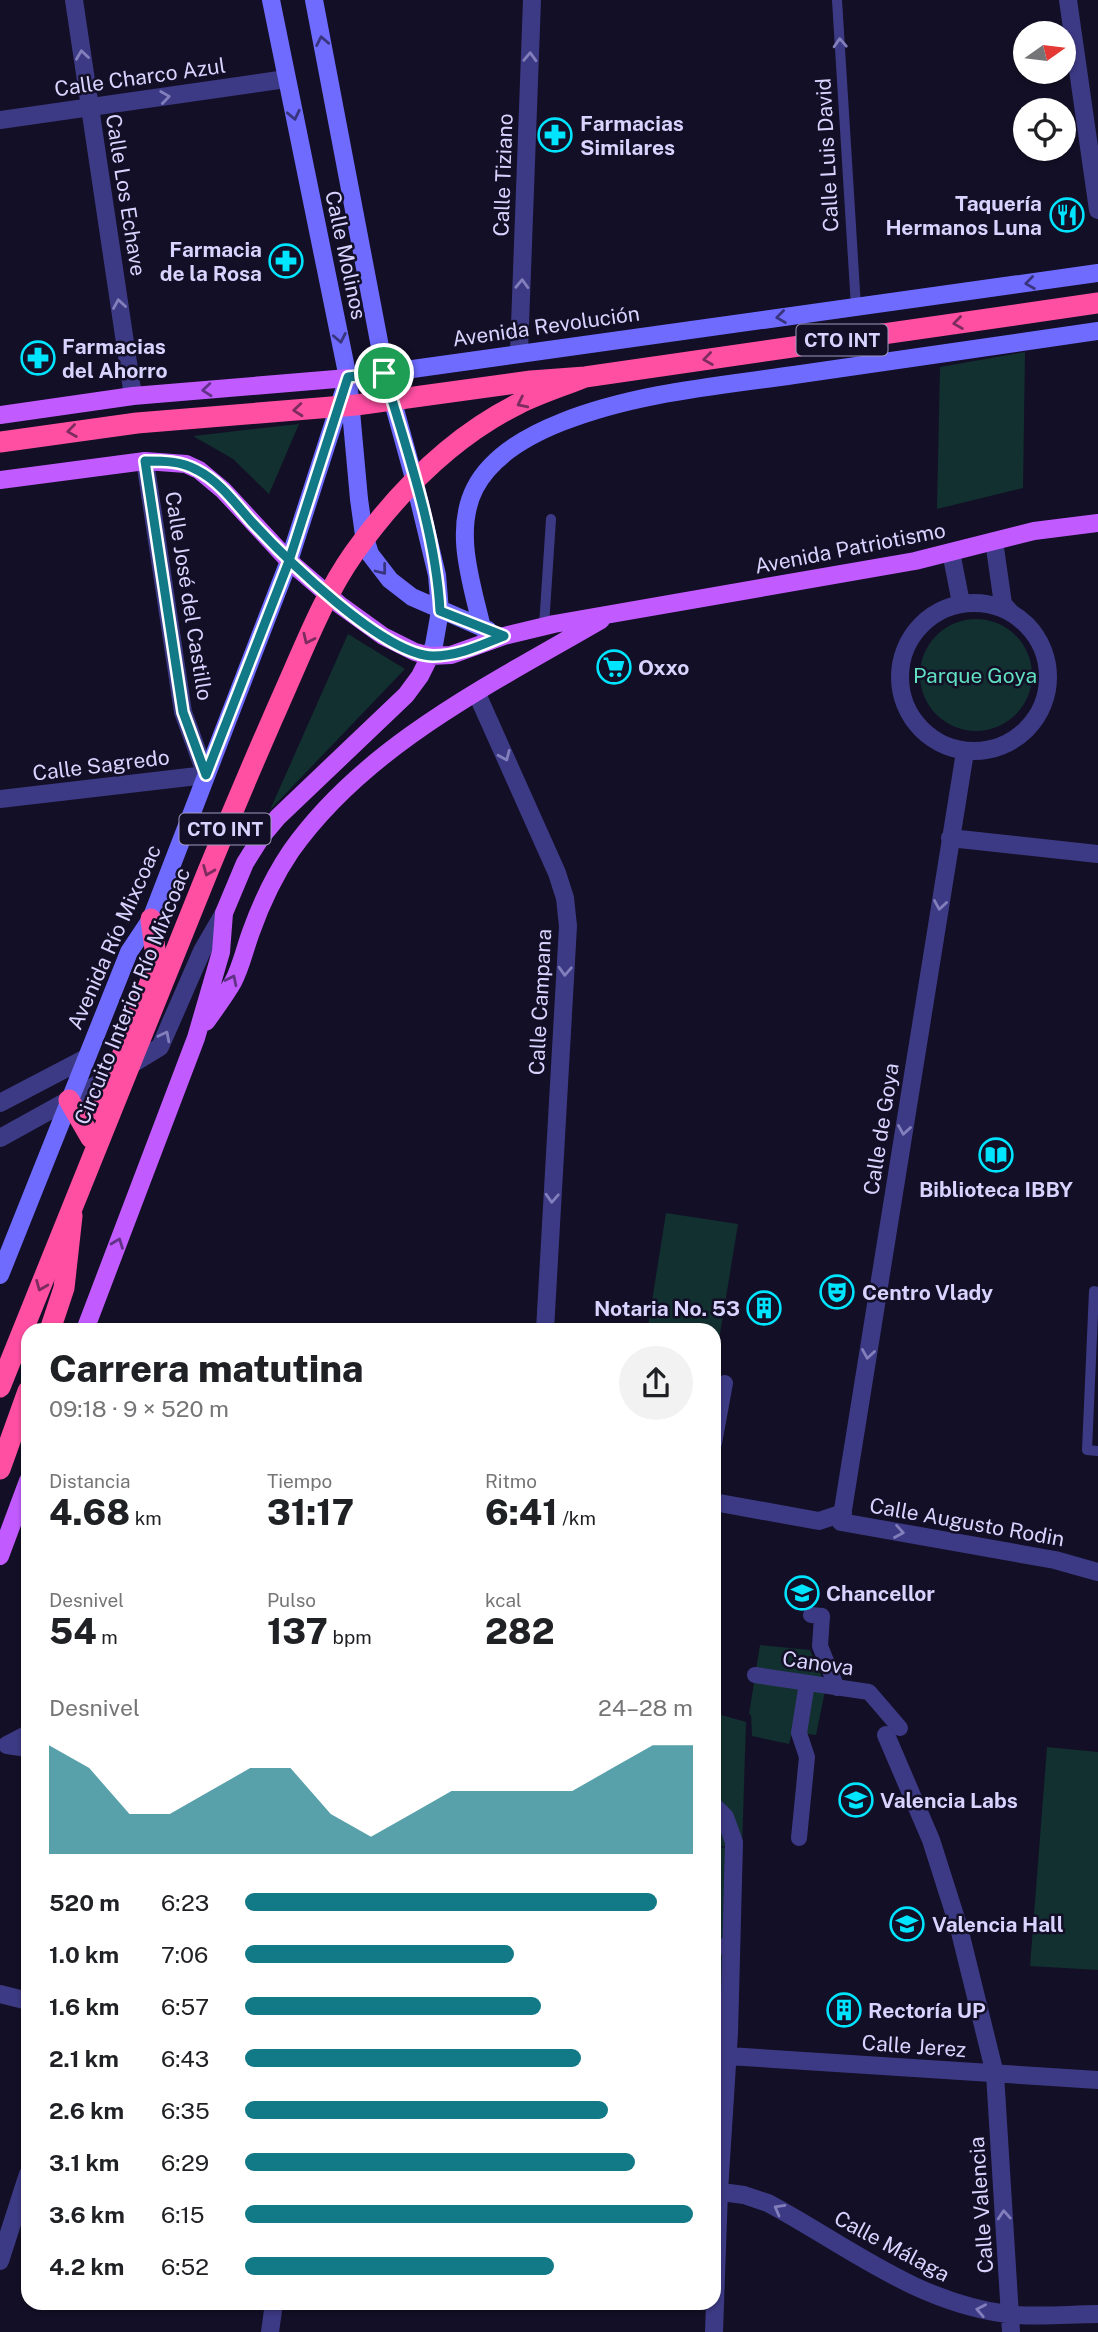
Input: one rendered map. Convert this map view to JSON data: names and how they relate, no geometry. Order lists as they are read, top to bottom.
{
  "streets": {
    "highway": ["CTO INT", "Circuito Interior Río Mixcoac"],
    "main road": [
      "Calle Molinos",
      "Avenida Revolución",
      "Avenida Patriotismo",
      "Avenida Río Mixcoac"
    ],
    "street": [
      "Calle Charco Azul",
      "Calle Tiziano",
      "Calle Los Echave",
      "Calle José del Castillo",
      "Calle Sagredo",
      "Calle Campana",
      "Calle de Goya",
      "Calle Augusto Rodin",
      "Canova",
      "Calle Jerez",
      "Calle Valencia",
      "Calle Málaga"
    ],
    "lane": ["Calle Luis David"]
  },
  "crossings": [
    ["Calle Charco Azul", "Calle Los Echave"],
    ["Calle Charco Azul", "Calle Molinos"],
    ["Calle Luis David", "Avenida Revolución"],
    ["Calle Tiziano", "Avenida Revolución"],
    ["Calle Los Echave", "Avenida Revolución"],
    ["Calle Molinos", "Avenida Revolución"],
    ["Calle Molinos", "CTO INT"],
    ["Calle Molinos", "Avenida Patriotismo"],
    ["Calle Molinos", "Avenida Río Mixcoac"],
    ["Avenida Revolución", "Avenida Río Mixcoac"],
    ["CTO INT", "Avenida Patriotismo"],
    ["CTO INT", "Circuito Interior Río Mixcoac"],
    ["CTO INT", "Calle Campana"],
    ["Avenida Patriotismo", "Calle Campana"],
    ["Calle José del Castillo", "Calle Sagredo"],
    ["Calle José del Castillo", "Avenida Río Mixcoac"],
    ["Calle Sagredo", "Avenida Río Mixcoac"],
    ["Calle de Goya", "Calle Augusto Rodin"],
    ["Canova", "Calle Valencia"],
    ["Calle Jerez", "Calle Valencia"],
    ["Calle Valencia", "Calle Málaga"]
  ],
  "one_way": [
    "Calle Charco Azul",
    "Calle Luis David",
    "Calle Tiziano",
    "Calle Los Echave",
    "Avenida Revolución",
    "Calle Campana",
    "Calle de Goya",
    "Calle Valencia",
    "Calle Málaga"
  ],
  "parks": ["Parque Goya"],
  "places": {
    "pharmacy": ["Farmacias Similares", "Farmacia de la Rosa", "Farmacias del Ahorro"],
    "restaurant": ["Taquería Hermanos Luna"],
    "supermarket": ["Oxxo"],
    "library": ["Biblioteca IBBY"],
    "theatre": ["Centro Vlady"],
    "building": ["Notaria No. 53", "Rectoría UP"],
    "school or university": ["Chancellor", "Valencia Labs", "Valencia Hall"]
  },
  "north": "right",
  "page": {
    "heading": ["Carrera matutina", "09:18 · 9 × 520 m"],
    "stats": [
      ["Distancia", "4.68 km"],
      ["Tiempo", "31:17"],
      ["Ritmo", "6:41 /km"],
      ["Desnivel", "54 m"],
      ["Pulso", "137 bpm"],
      ["kcal", "282"]
    ],
    "chart": ["Desnivel", "24–28 m"],
    "list": [
      {
        "name": "520 m",
        "note": "6:23"
      },
      {
        "name": "1.0 km",
        "note": "7:06"
      },
      {
        "name": "1.6 km",
        "note": "6:57"
      },
      {
        "name": "2.1 km",
        "note": "6:43"
      },
      {
        "name": "2.6 km",
        "note": "6:35"
      },
      {
        "name": "3.1 km",
        "note": "6:29"
      },
      {
        "name": "3.6 km",
        "note": "6:15"
      },
      {
        "name": "4.2 km",
        "note": "6:52"
      }
    ]
  }
}
